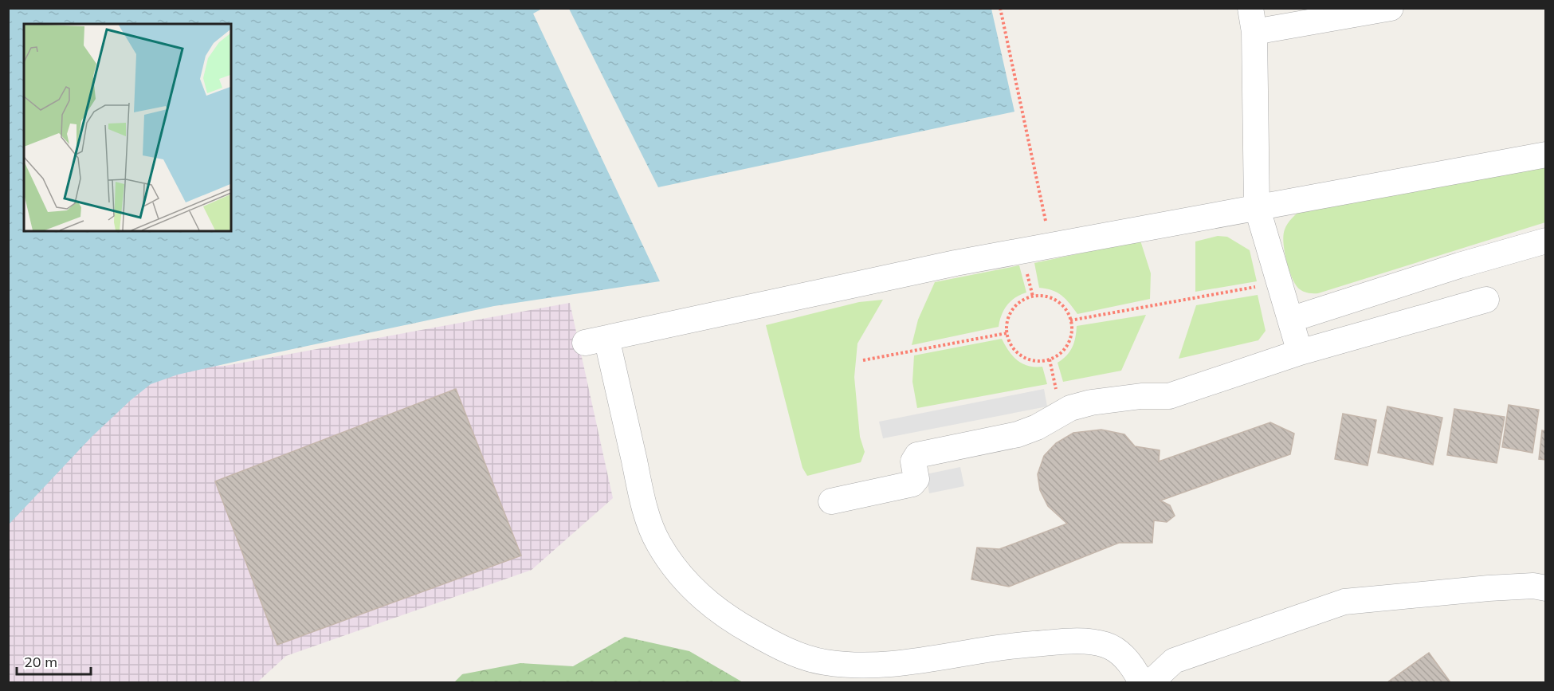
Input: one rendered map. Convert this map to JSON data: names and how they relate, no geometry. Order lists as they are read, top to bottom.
{
  "scale_bar": "20 m"
}
